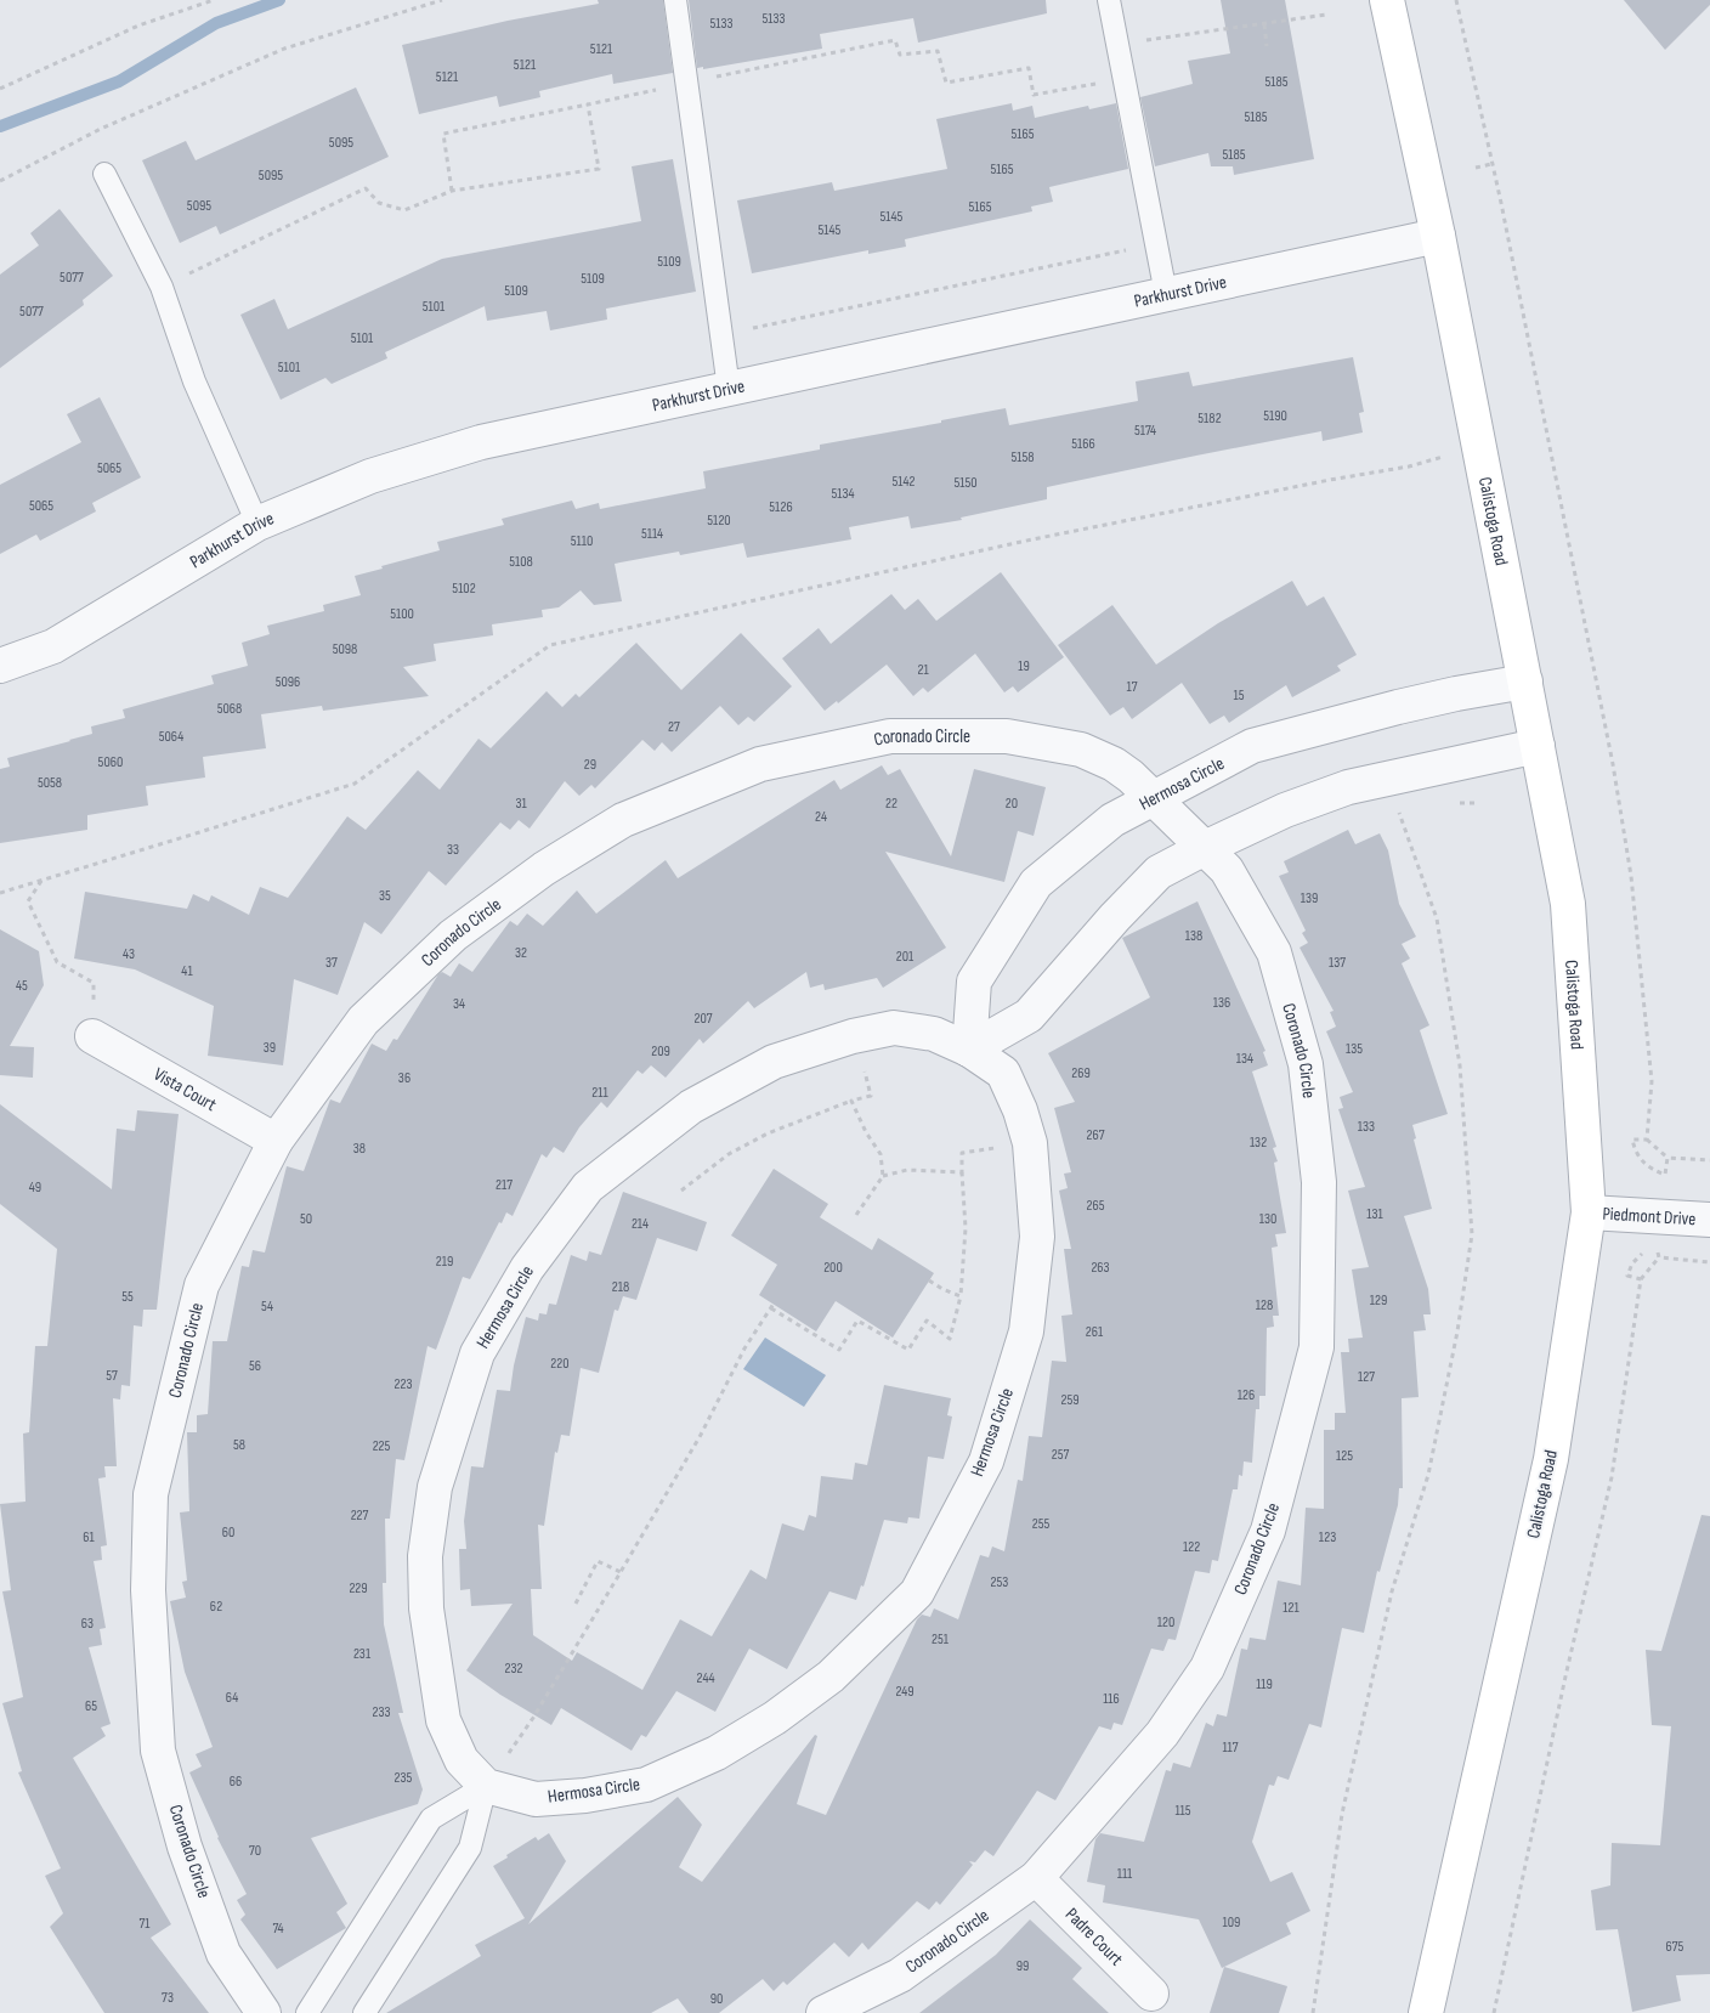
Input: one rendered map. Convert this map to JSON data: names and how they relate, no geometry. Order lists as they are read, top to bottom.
{
  "streets": {
    "main road": ["Calistoga Road"],
    "street": [
      "Parkhurst Drive",
      "Coronado Circle",
      "Hermosa Circle",
      "Vista Court",
      "Piedmont Drive",
      "Padre Court"
    ]
  },
  "crossings": [
    ["Parkhurst Drive", "Calistoga Road"],
    ["Calistoga Road", "Hermosa Circle"],
    ["Calistoga Road", "Piedmont Drive"],
    ["Coronado Circle", "Hermosa Circle"],
    ["Coronado Circle", "Vista Court"],
    ["Coronado Circle", "Padre Court"]
  ],
  "house_numbers": [
    "5133",
    "5133",
    "5121",
    "5121",
    "5121",
    "5185",
    "5185",
    "5165",
    "5095",
    "5185",
    "5165",
    "5095",
    "5095",
    "5165",
    "5145",
    "5145",
    "5109",
    "5077",
    "5109",
    "5109",
    "5101",
    "5077",
    "5101",
    "5101",
    "5190",
    "5182",
    "5174",
    "5166",
    "5158",
    "5065",
    "5142",
    "5150",
    "5134",
    "5065",
    "5126",
    "5120",
    "5114",
    "5110",
    "5108",
    "5102",
    "5100",
    "5098",
    "19",
    "21",
    "5096",
    "17",
    "15",
    "5068",
    "27",
    "5064",
    "5060",
    "29",
    "5058",
    "31",
    "22",
    "20",
    "24",
    "33",
    "35",
    "139",
    "138",
    "32",
    "43",
    "201",
    "37",
    "137",
    "41",
    "45",
    "136",
    "34",
    "207",
    "39",
    "135",
    "209",
    "134",
    "269",
    "36",
    "211",
    "133",
    "267",
    "132",
    "38",
    "217",
    "49",
    "265",
    "131",
    "50",
    "130",
    "214",
    "219",
    "200",
    "263",
    "218",
    "55",
    "129",
    "128",
    "54",
    "261",
    "220",
    "56",
    "57",
    "127",
    "223",
    "126",
    "259",
    "58",
    "225",
    "257",
    "125",
    "227",
    "255",
    "60",
    "61",
    "123",
    "122",
    "253",
    "229",
    "62",
    "121",
    "120",
    "63",
    "251",
    "231",
    "232",
    "244",
    "119",
    "249",
    "64",
    "116",
    "65",
    "233",
    "117",
    "235",
    "66",
    "115",
    "70",
    "111",
    "109",
    "71",
    "74",
    "675",
    "99",
    "73",
    "90"
  ]
}
